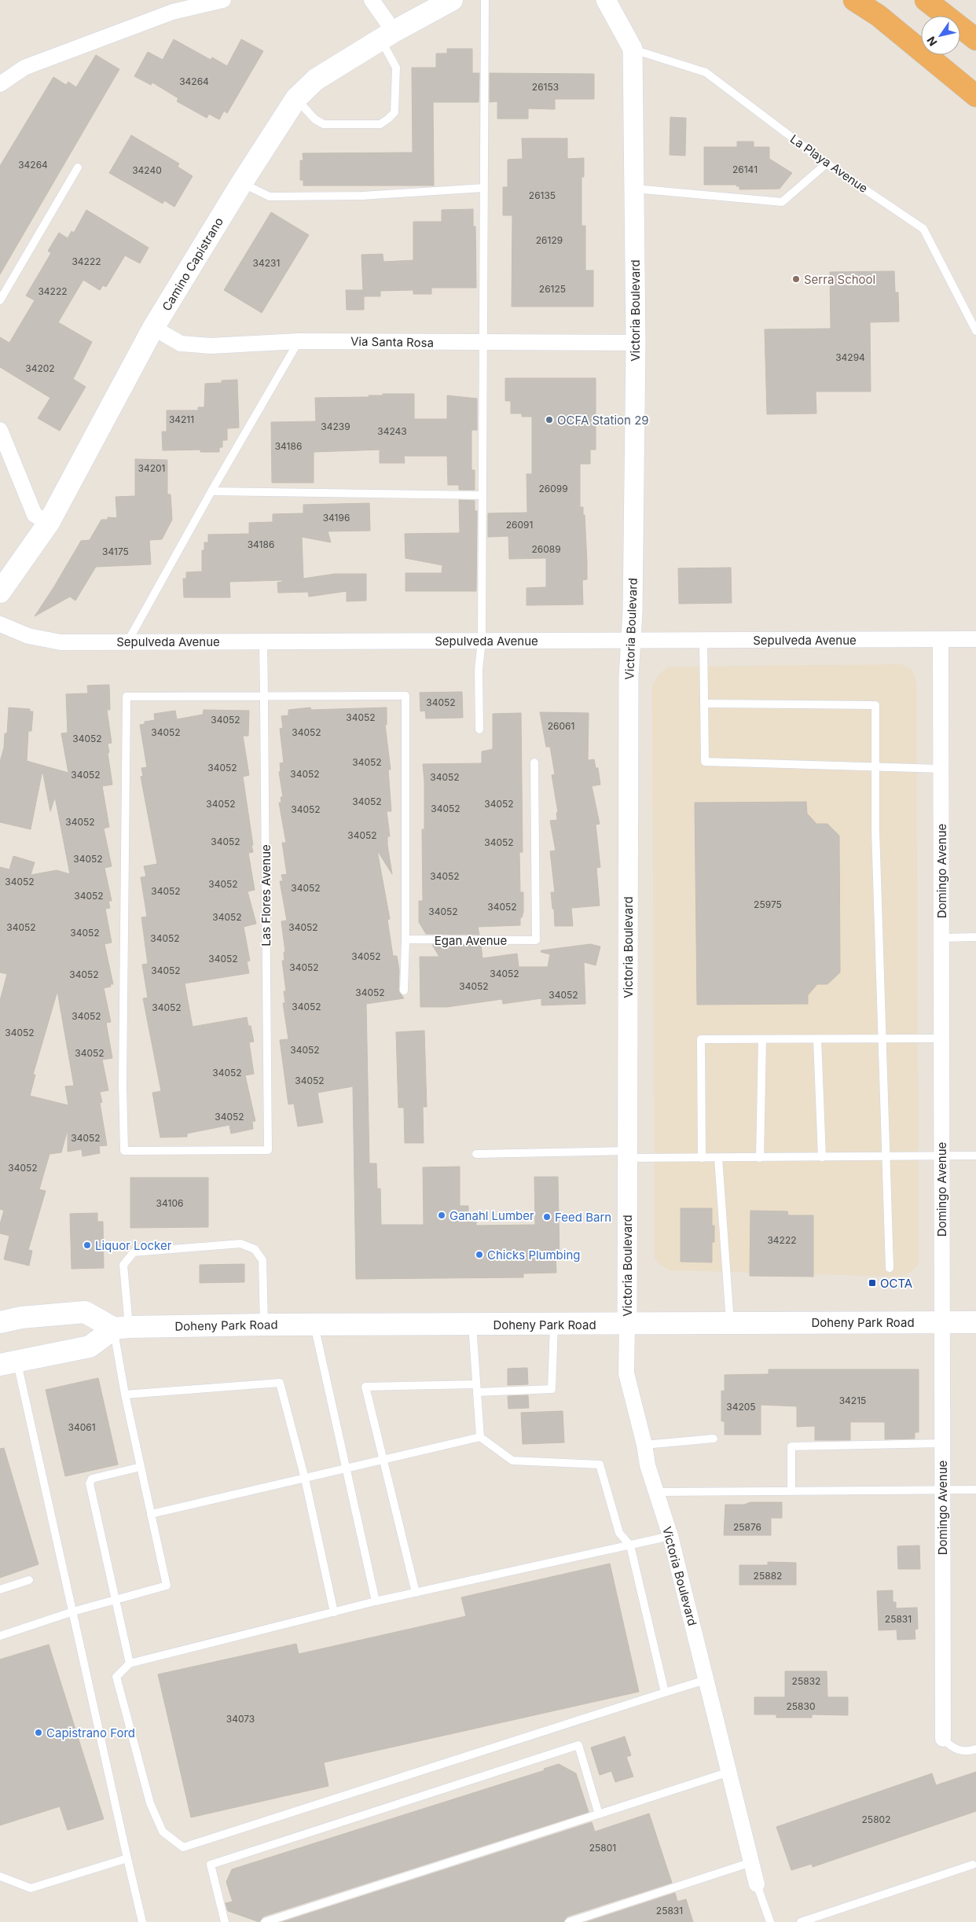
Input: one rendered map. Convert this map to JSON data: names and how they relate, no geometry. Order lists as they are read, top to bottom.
{
  "streets": {
    "main road": ["Camino Capistrano", "Doheny Park Road"],
    "street": [
      "Victoria Boulevard",
      "Via Santa Rosa",
      "Sepulveda Avenue",
      "Domingo Avenue"
    ],
    "lane": ["La Playa Avenue", "Las Flores Avenue", "Egan Avenue"]
  },
  "crossings": [
    ["La Playa Avenue", "Victoria Boulevard"],
    ["Camino Capistrano", "Via Santa Rosa"],
    ["Victoria Boulevard", "Via Santa Rosa"],
    ["Victoria Boulevard", "Sepulveda Avenue"],
    ["Victoria Boulevard", "Doheny Park Road"],
    ["Sepulveda Avenue", "Domingo Avenue"],
    ["Sepulveda Avenue", "Las Flores Avenue"],
    ["Domingo Avenue", "Doheny Park Road"]
  ],
  "places": {
    "other": [
      "Serra School",
      "OCFA Station 29",
      "Ganahl Lumber",
      "Feed Barn",
      "Liquor Locker",
      "Chicks Plumbing",
      "Capistrano Ford"
    ],
    "transit": ["OCTA"]
  },
  "house_numbers": [
    "34264",
    "26153",
    "34264",
    "26141",
    "34240",
    "26135",
    "26129",
    "34222",
    "34231",
    "26125",
    "34222",
    "34294",
    "34202",
    "34211",
    "34239",
    "34243",
    "34186",
    "34201",
    "26099",
    "34196",
    "26091",
    "34186",
    "26089",
    "34175",
    "34052",
    "34052",
    "34052",
    "26061",
    "34052",
    "34052",
    "34052",
    "34052",
    "34052",
    "34052",
    "34052",
    "34052",
    "34052",
    "34052",
    "34052",
    "34052",
    "34052",
    "34052",
    "34052",
    "34052",
    "34052",
    "34052",
    "34052",
    "34052",
    "34052",
    "34052",
    "34052",
    "34052",
    "25975",
    "34052",
    "34052",
    "34052",
    "34052",
    "34052",
    "34052",
    "34052",
    "34052",
    "34052",
    "34052",
    "34052",
    "34052",
    "34052",
    "34052",
    "34052",
    "34052",
    "34052",
    "34052",
    "34052",
    "34052",
    "34052",
    "34052",
    "34052",
    "34052",
    "34052",
    "34052",
    "34052",
    "34106",
    "34222",
    "34215",
    "34205",
    "34061",
    "25876",
    "25882",
    "25831",
    "25832",
    "25830",
    "34073",
    "25802",
    "25801",
    "25831"
  ],
  "north": "bottom left"
}
